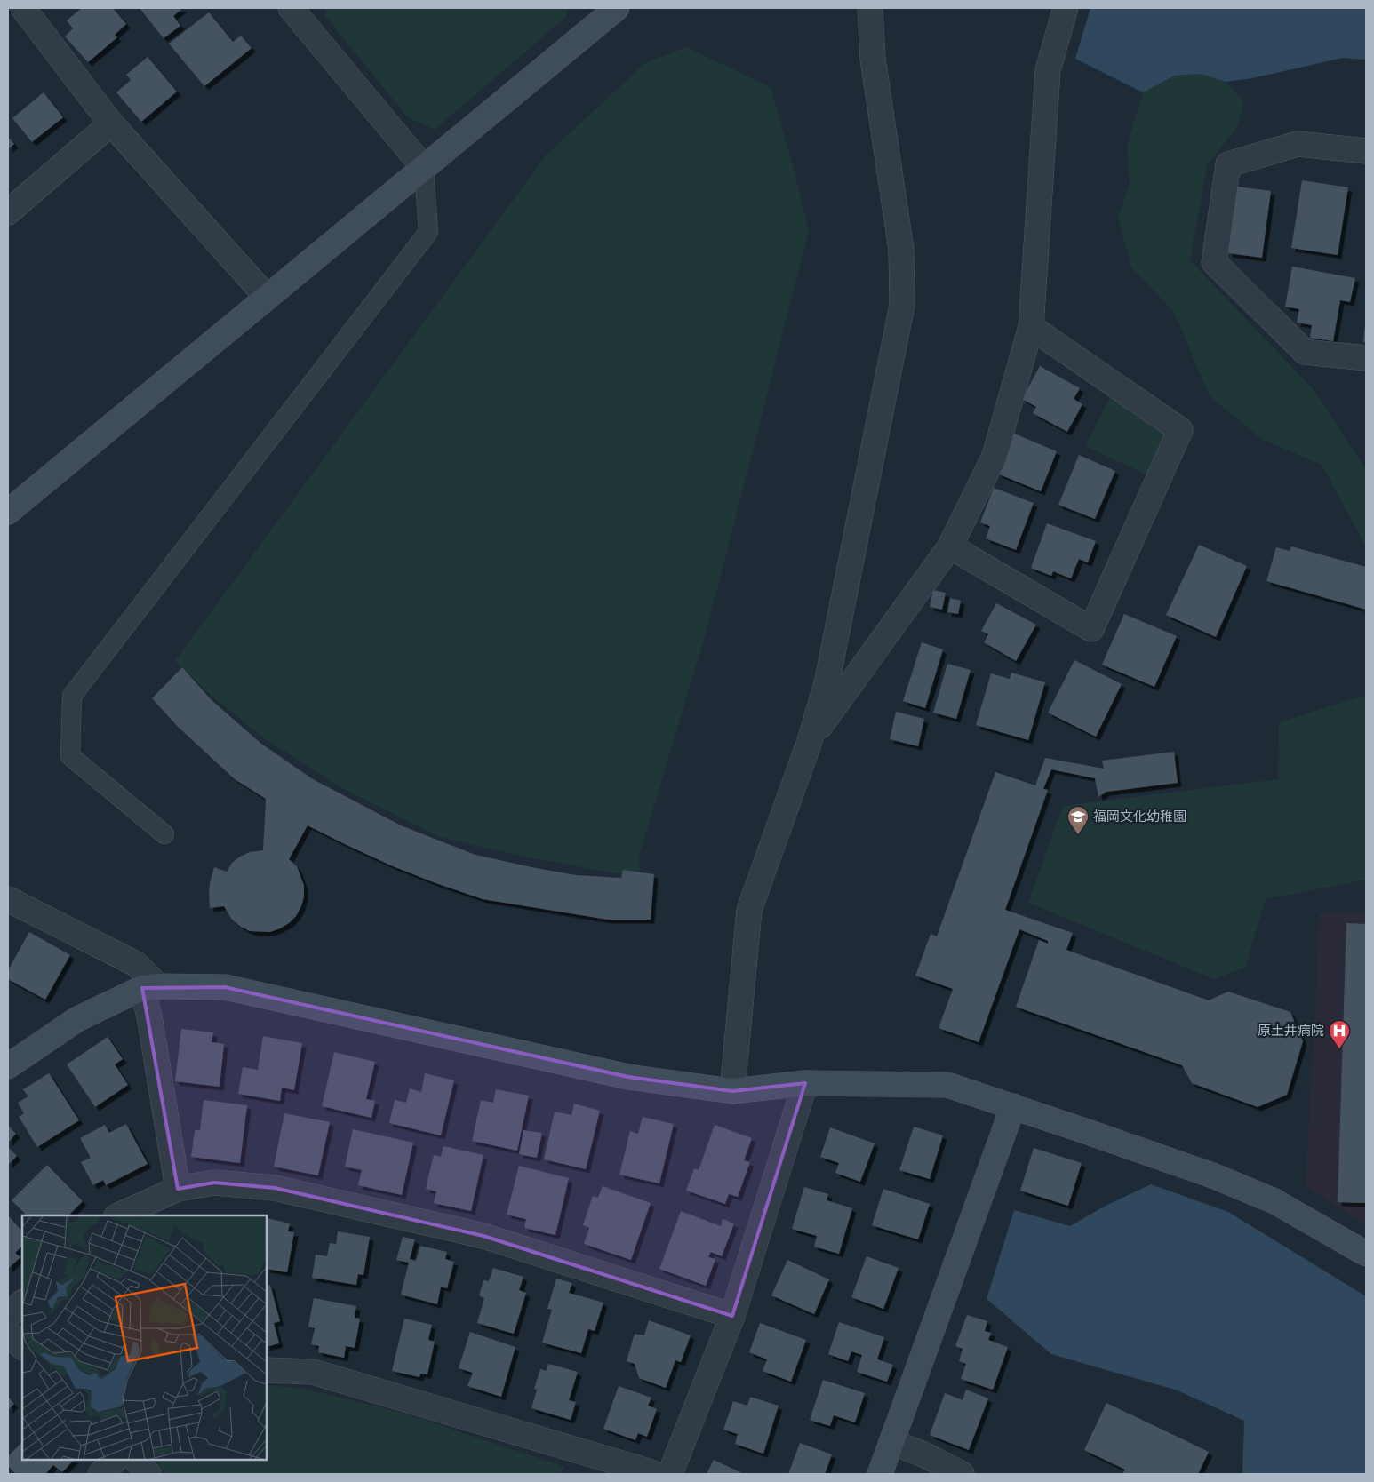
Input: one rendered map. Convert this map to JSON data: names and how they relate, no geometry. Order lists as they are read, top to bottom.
{
  "places": {
    "school or university": ["福岡文化幼稚園"],
    "hospital": ["原土井病院"]
  }
}
